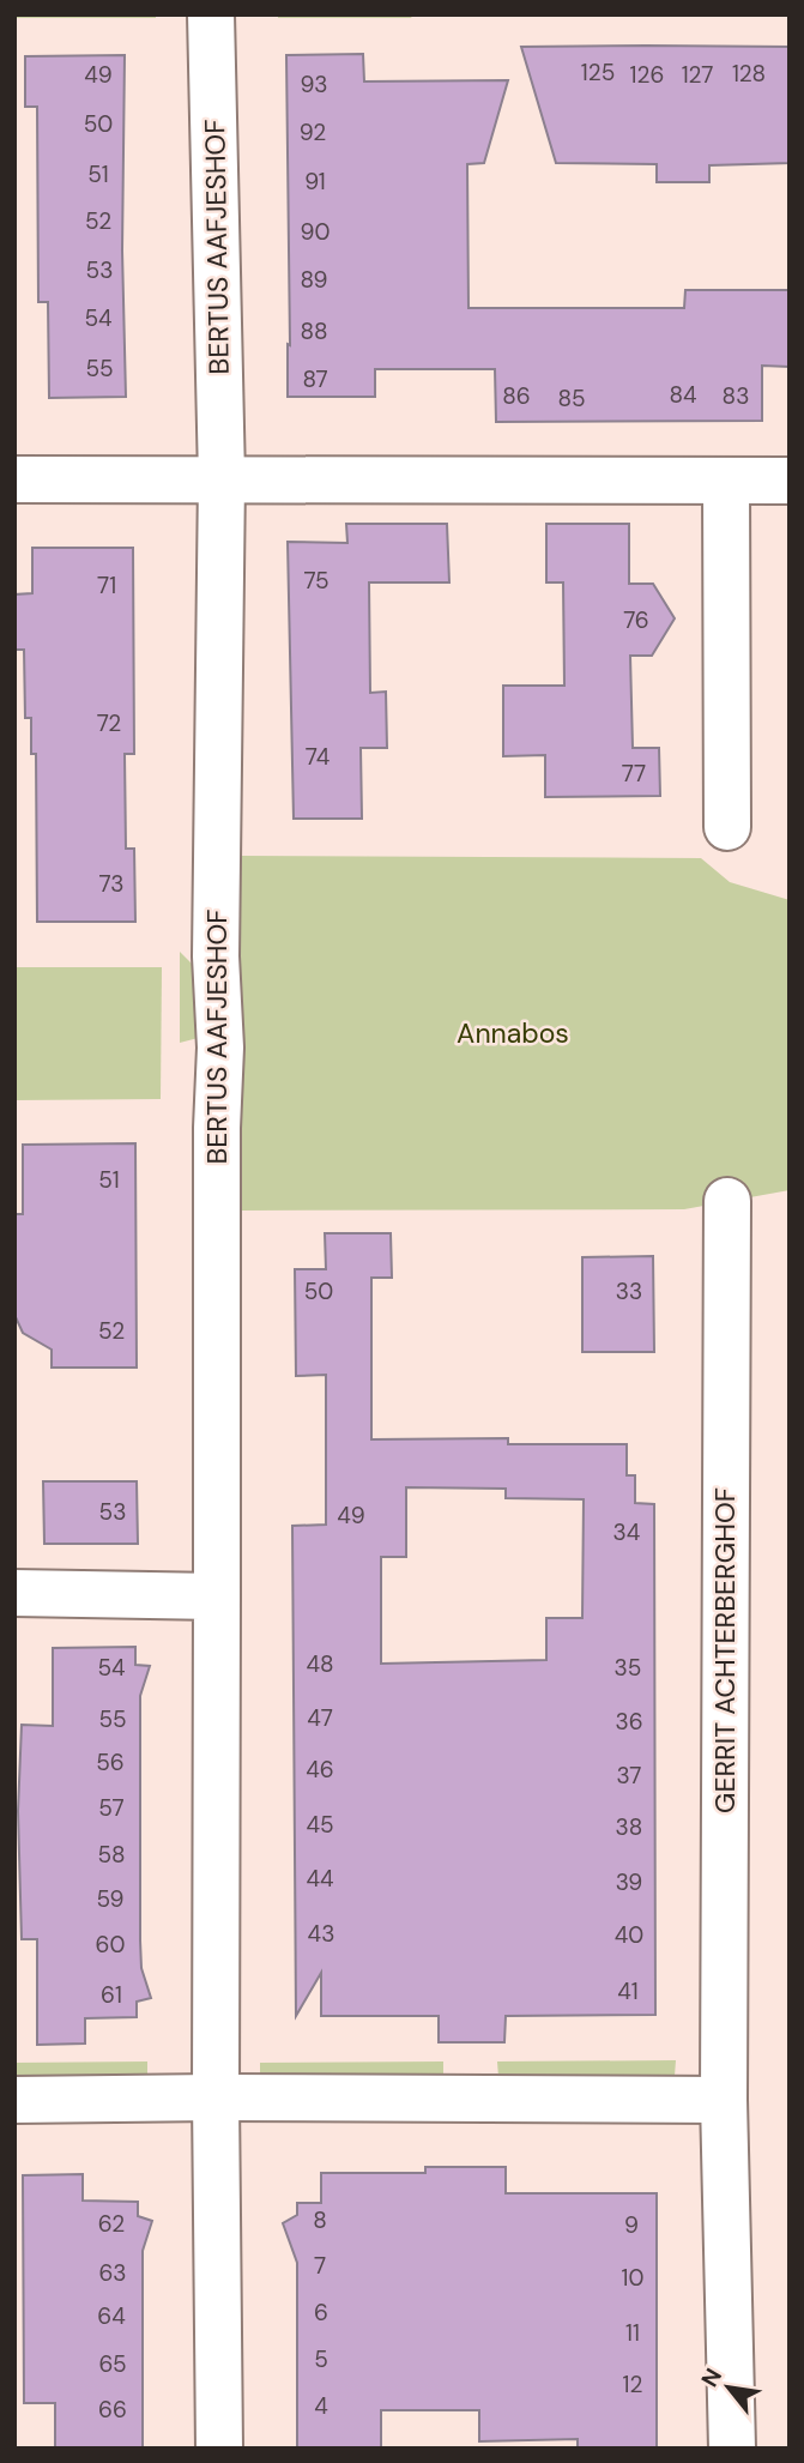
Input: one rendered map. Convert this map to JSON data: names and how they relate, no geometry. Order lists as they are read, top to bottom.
{
  "streets": {
    "street": ["BERTUS AAFJESHOF", "GERRIT ACHTERBERGHOF"]
  },
  "parks": ["Annabos"],
  "house_numbers": [
    "125",
    "128",
    "49",
    "126",
    "127",
    "93",
    "50",
    "92",
    "51",
    "91",
    "52",
    "90",
    "53",
    "89",
    "54",
    "88",
    "55",
    "87",
    "84",
    "86",
    "83",
    "85",
    "75",
    "71",
    "76",
    "72",
    "74",
    "77",
    "73",
    "51",
    "50",
    "33",
    "52",
    "53",
    "49",
    "34",
    "48",
    "54",
    "35",
    "47",
    "55",
    "36",
    "56",
    "46",
    "37",
    "57",
    "45",
    "38",
    "58",
    "44",
    "39",
    "59",
    "43",
    "40",
    "60",
    "41",
    "61",
    "8",
    "62",
    "9",
    "7",
    "63",
    "10",
    "6",
    "64",
    "11",
    "5",
    "65",
    "12",
    "4",
    "66"
  ],
  "north": "top left"
}
